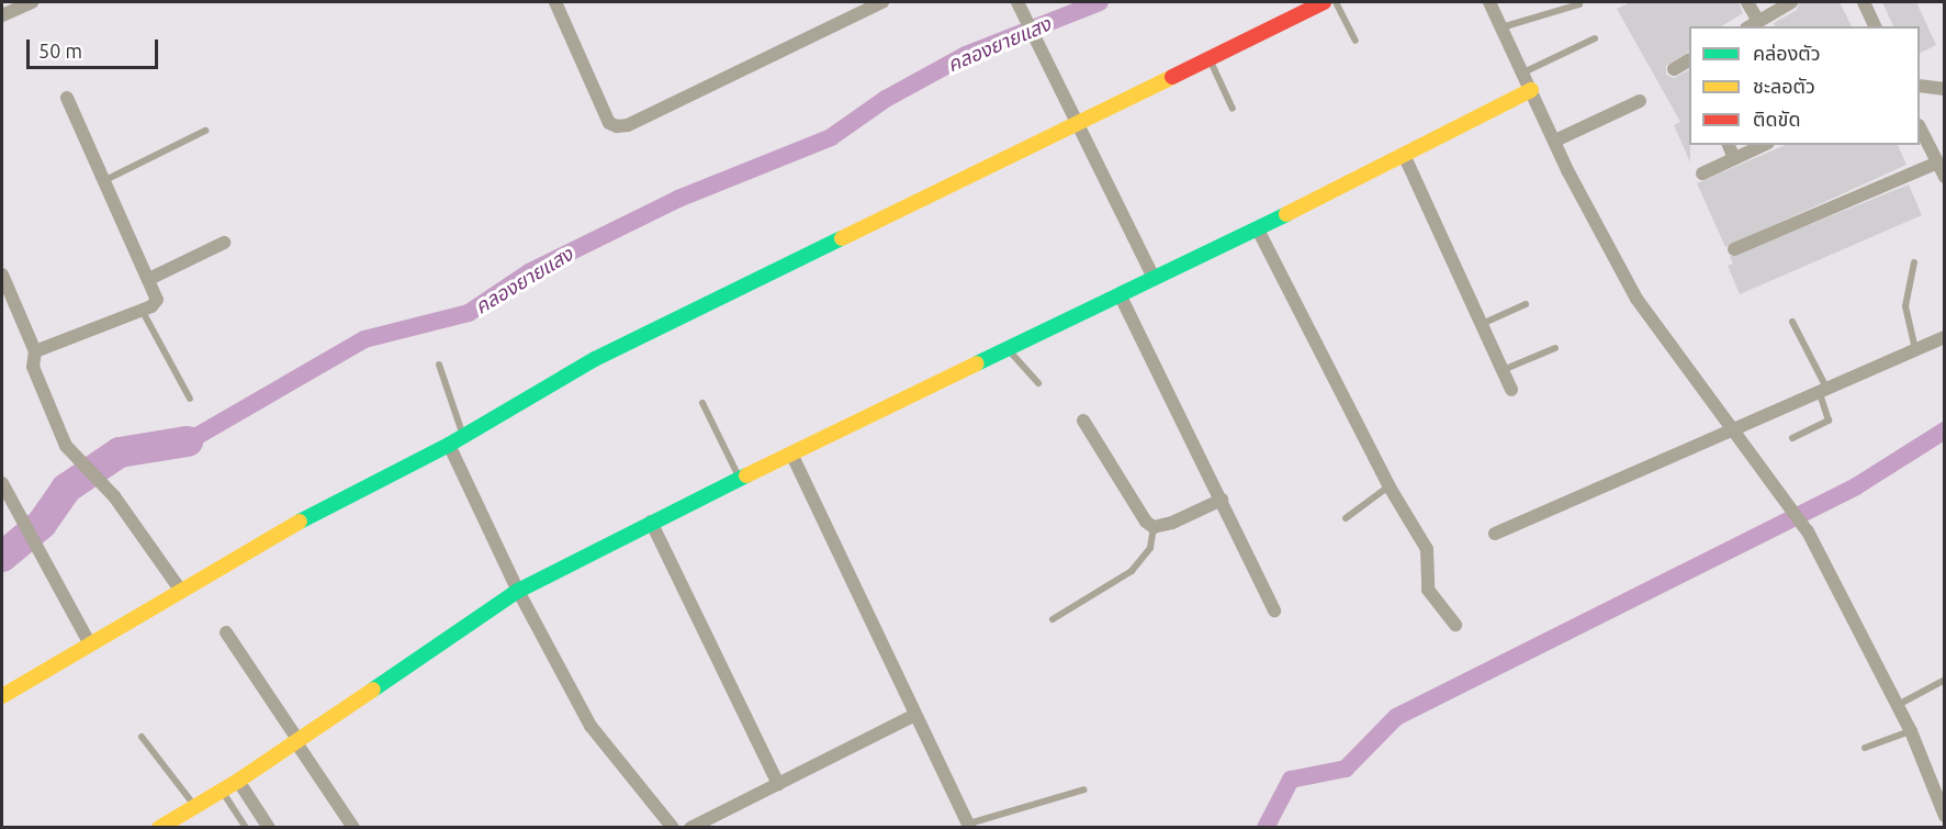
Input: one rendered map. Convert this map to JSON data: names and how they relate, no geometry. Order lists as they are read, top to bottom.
{
  "water": ["คลองยายแสง"],
  "legend": ["คล่องตัว", "ชะลอตัว", "ติดขัด"],
  "scale_bar": "50 m"
}
